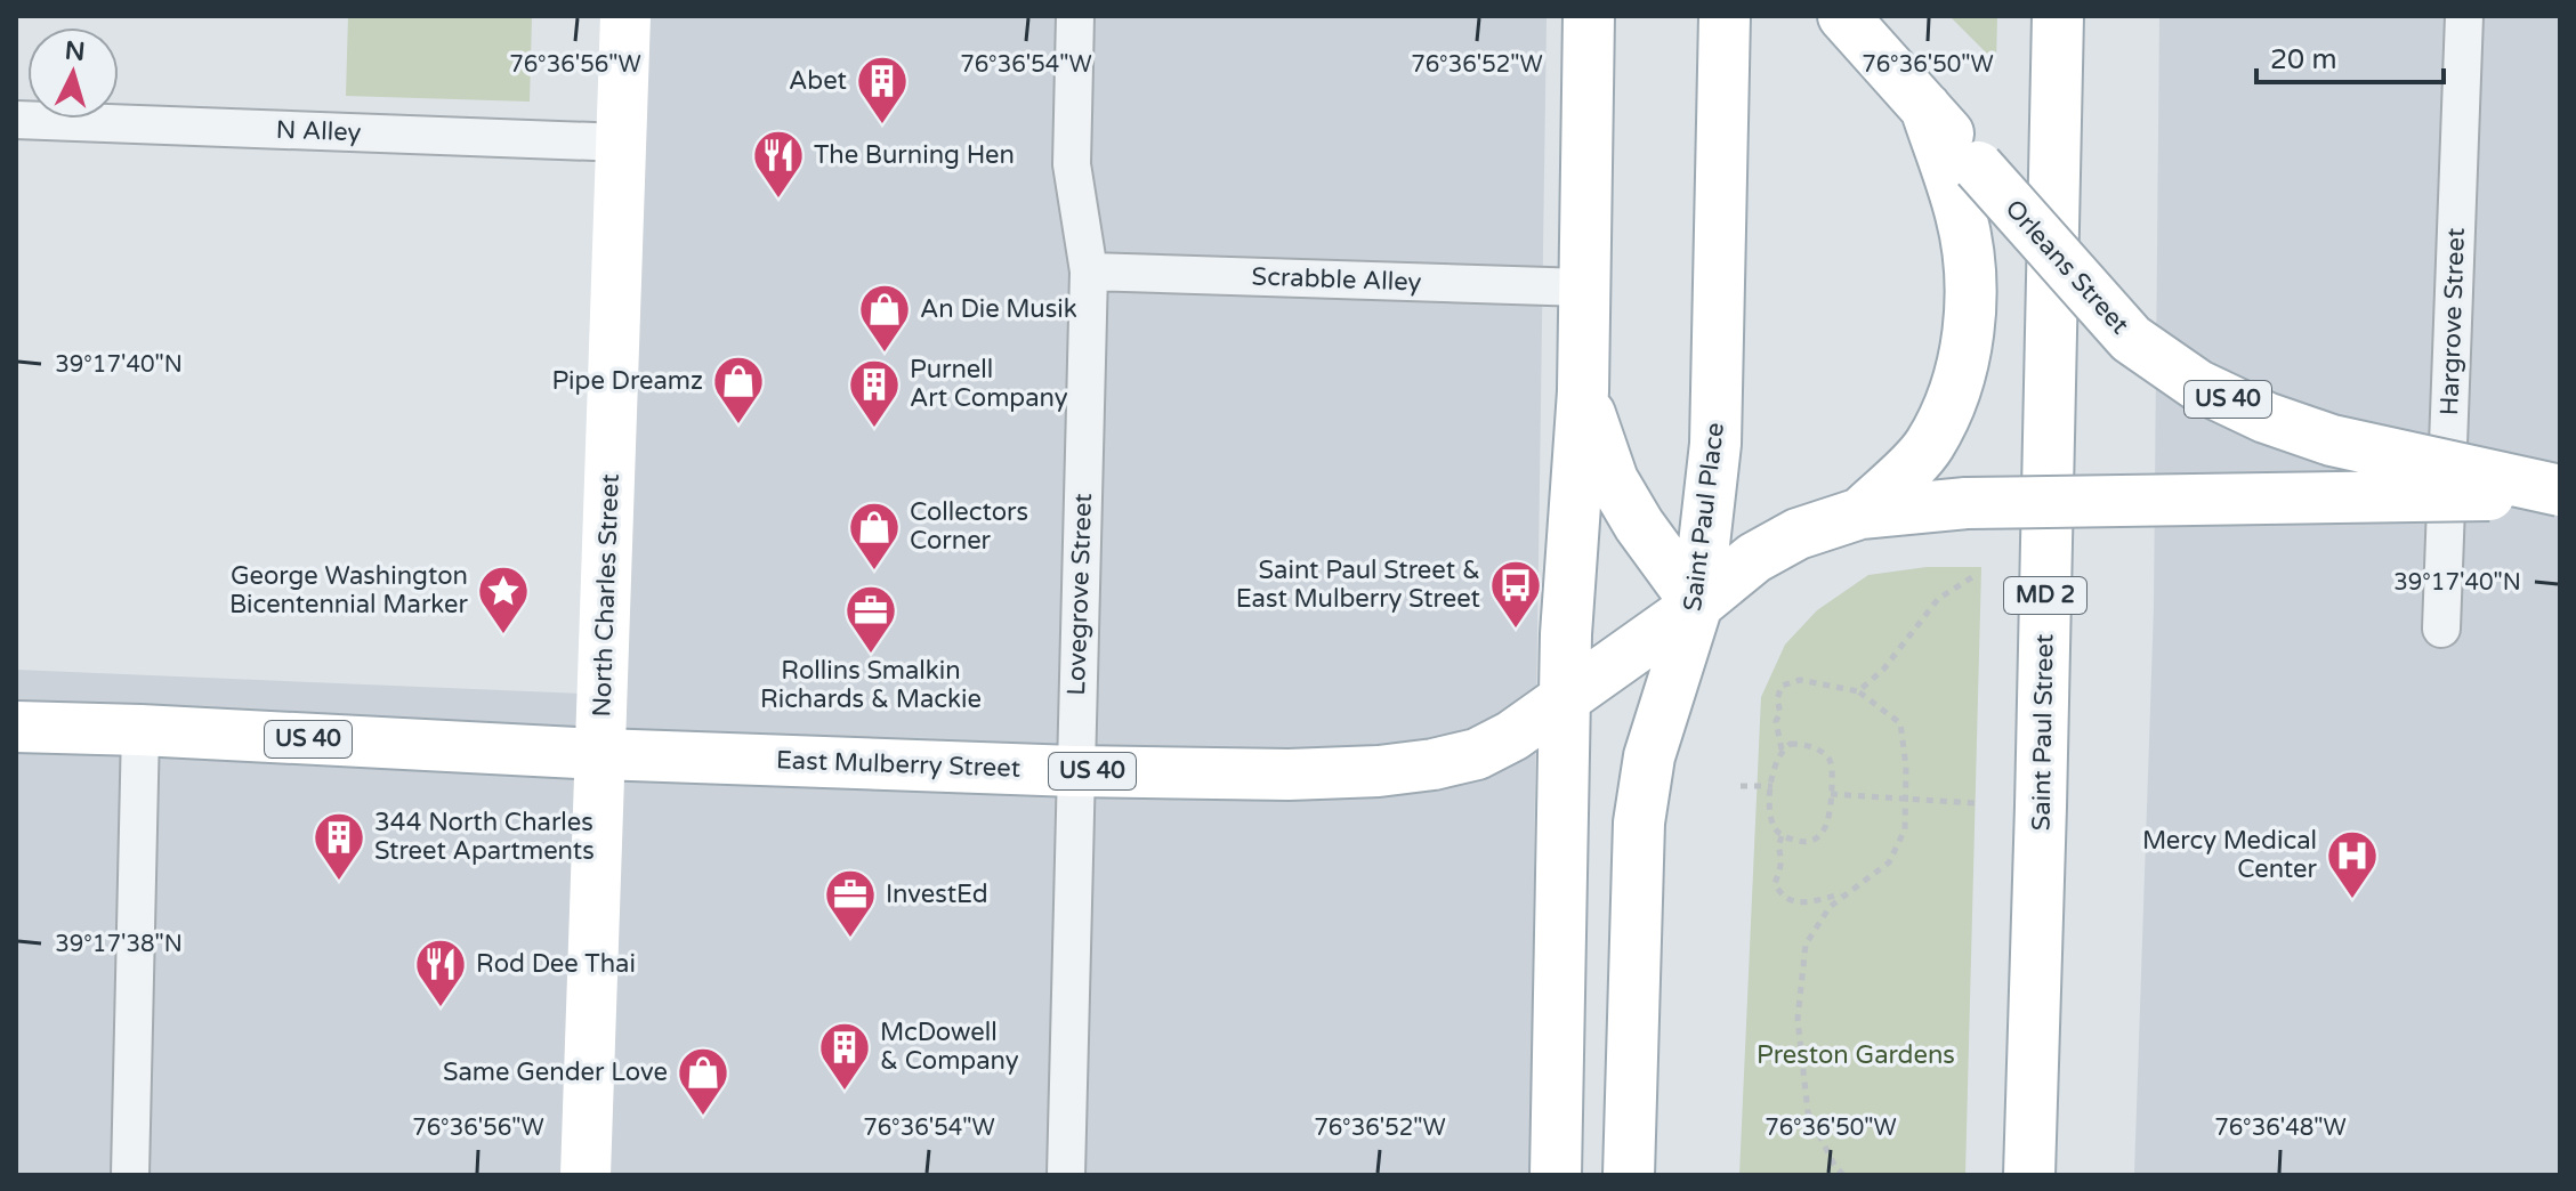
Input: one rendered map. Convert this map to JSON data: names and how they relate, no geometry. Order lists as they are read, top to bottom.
{
  "streets": {
    "main road": [
      "Orleans Street",
      "US 40",
      "Saint Paul Place",
      "North Charles Street",
      "MD 2",
      "Saint Paul Street",
      "East Mulberry Street"
    ],
    "lane": [
      "N Alley",
      "Scrabble Alley",
      "Hargrove Street",
      "Lovegrove Street"
    ]
  },
  "crossings": [
    ["N Alley", "North Charles Street"],
    ["Orleans Street", "Saint Paul Place"],
    ["Orleans Street", "East Mulberry Street"],
    ["Scrabble Alley", "Lovegrove Street"],
    ["US 40", "North Charles Street"],
    ["US 40", "East Mulberry Street"],
    ["Saint Paul Place", "East Mulberry Street"],
    ["Lovegrove Street", "East Mulberry Street"],
    ["North Charles Street", "East Mulberry Street"]
  ],
  "parks": ["Preston Gardens"],
  "places": {
    "building": [
      "Abet",
      "Purnell Art Company",
      "344 North Charles Street Apartments",
      "McDowell & Company"
    ],
    "restaurant": ["The Burning Hen", "Rod Dee Thai"],
    "shop": [
      "An Die Musik",
      "Pipe Dreamz",
      "Collectors Corner",
      "Same Gender Love"
    ],
    "bus stop": ["Saint Paul Street & East Mulberry Street"],
    "place": ["George Washington Bicentennial Marker"],
    "office": ["Rollins Smalkin Richards & Mackie", "InvestEd"],
    "hospital": ["Mercy Medical Center"]
  },
  "scale_bar": "20 m",
  "north": "top",
  "coordinates": [
    "76°36'56\"W",
    "76°36'54\"W",
    "76°36'52\"W",
    "76°36'50\"W",
    "39°17'40\"N",
    "39°17'38\"N",
    "76°36'48\"W"
  ]
}
